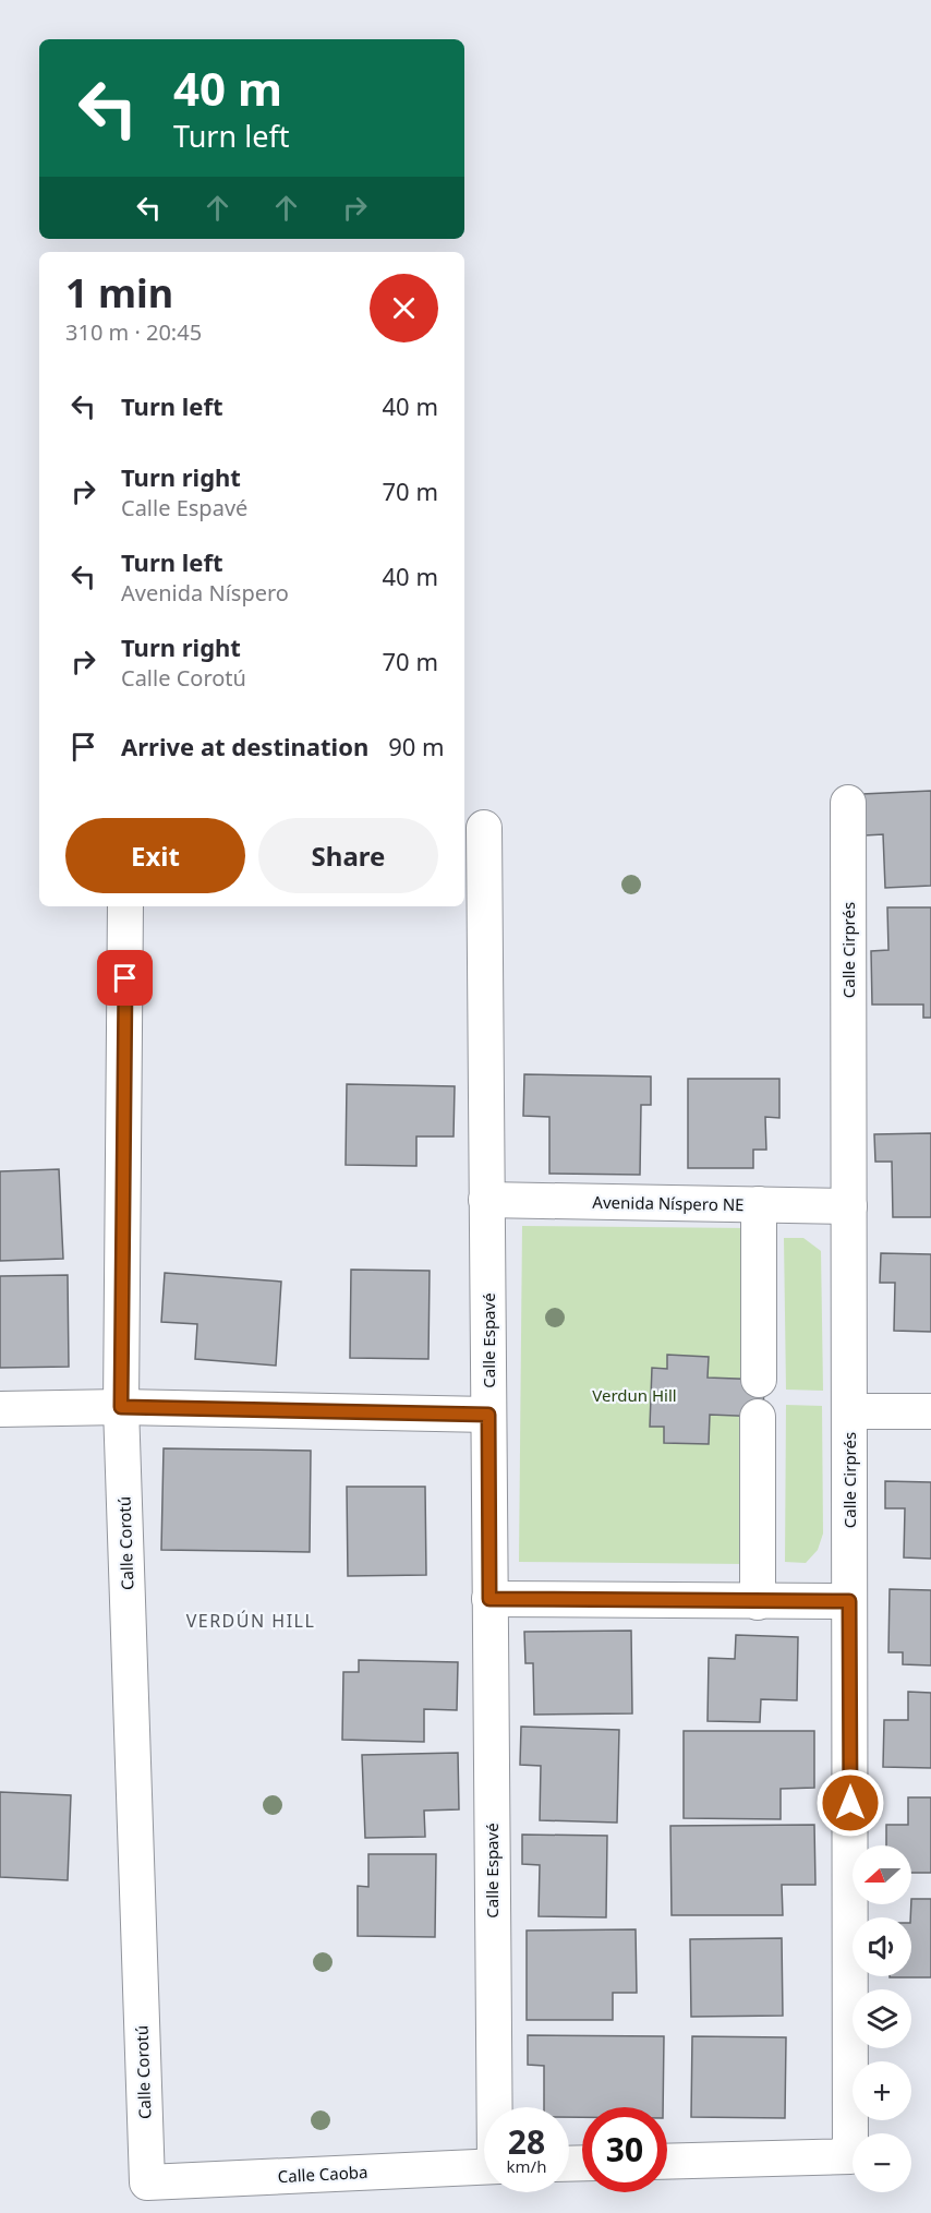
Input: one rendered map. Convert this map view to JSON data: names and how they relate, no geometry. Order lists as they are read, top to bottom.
{
  "streets": {
    "street": [
      "Calle Cirprés",
      "Avenida Níspero NE",
      "Calle Espavé",
      "Calle Corotú",
      "Calle Caoba"
    ]
  },
  "crossings": [
    ["Calle Cirprés", "Avenida Níspero NE"],
    ["Avenida Níspero NE", "Calle Espavé"],
    ["Calle Corotú", "Calle Caoba"]
  ],
  "districts": ["VERDÚN HILL"],
  "parks": ["Verdun Hill"],
  "north": "left",
  "page": {
    "turn": ["40 m", "Turn left"],
    "heading": ["1 min", "310 m · 20:45"],
    "list": [
      {
        "name": "Turn left",
        "value": "40 m"
      },
      {
        "name": "Turn right",
        "note": "Calle Espavé",
        "value": "70 m"
      },
      {
        "name": "Turn left",
        "note": "Avenida Níspero",
        "value": "40 m"
      },
      {
        "name": "Turn right",
        "note": "Calle Corotú",
        "value": "70 m"
      },
      {
        "name": "Arrive at destination",
        "value": "90 m"
      }
    ],
    "buttons": ["Exit", "Share"],
    "map_buttons": ["+", "−"],
    "speed": "28 km/h",
    "limit": "30"
  }
}
